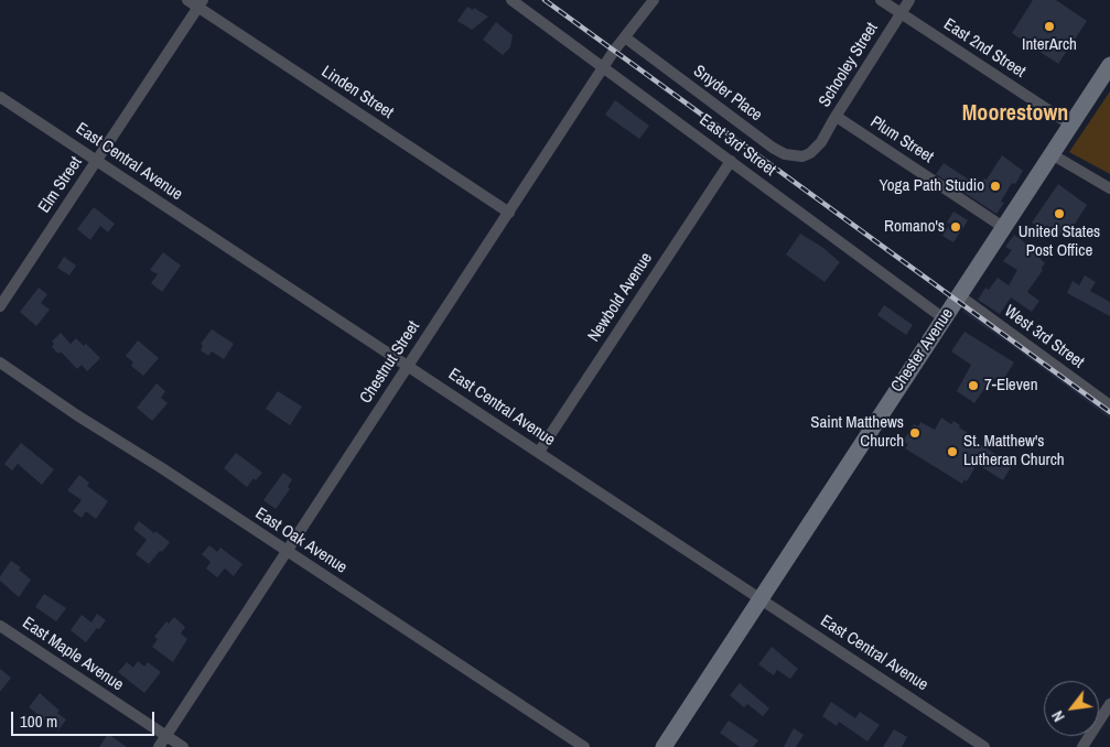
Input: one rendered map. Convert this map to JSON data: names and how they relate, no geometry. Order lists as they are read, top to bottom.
{
  "streets": {
    "main road": ["Chester Avenue"],
    "street": [
      "East 2nd Street",
      "Schooley Street",
      "Linden Street",
      "Snyder Place",
      "Plum Street",
      "East 3rd Street",
      "East Central Avenue",
      "Elm Street",
      "Newbold Avenue",
      "West 3rd Street",
      "Chestnut Street",
      "East Oak Avenue",
      "East Maple Avenue"
    ]
  },
  "crossings": [
    ["East 2nd Street", "Schooley Street"],
    ["East 2nd Street", "Chester Avenue"],
    ["Schooley Street", "Snyder Place"],
    ["Schooley Street", "Plum Street"],
    ["Linden Street", "Elm Street"],
    ["Linden Street", "Chestnut Street"],
    ["Snyder Place", "Chestnut Street"],
    ["Plum Street", "Chester Avenue"],
    ["East 3rd Street", "Newbold Avenue"],
    ["East 3rd Street", "Chester Avenue"],
    ["East 3rd Street", "Chestnut Street"],
    ["East Central Avenue", "Elm Street"],
    ["East Central Avenue", "Newbold Avenue"],
    ["East Central Avenue", "Chester Avenue"],
    ["East Central Avenue", "Chestnut Street"],
    ["West 3rd Street", "Chester Avenue"],
    ["Chestnut Street", "East Oak Avenue"],
    ["Chestnut Street", "East Maple Avenue"]
  ],
  "districts": ["Moorestown"],
  "places": [
    "InterArch",
    "Yoga Path Studio",
    "United States Post Office",
    "Romano's",
    "7-Eleven",
    "Saint Matthews Church",
    "St. Matthew's Lutheran Church"
  ],
  "scale_bar": "100 m",
  "north": "bottom left"
}
